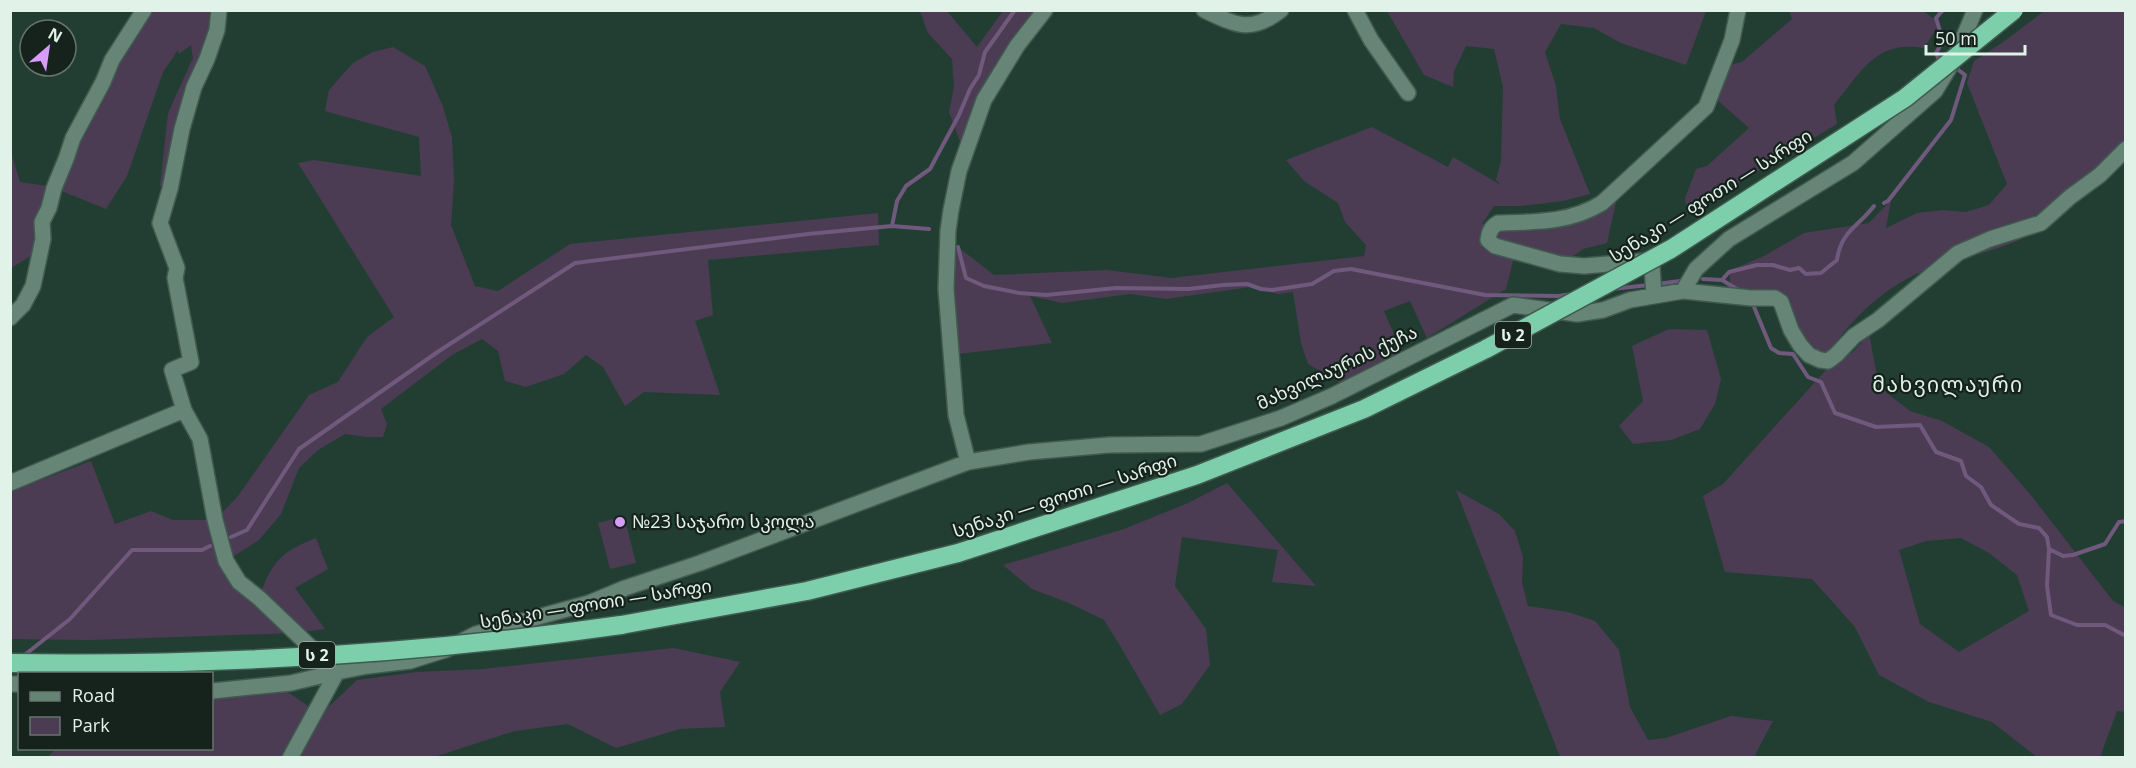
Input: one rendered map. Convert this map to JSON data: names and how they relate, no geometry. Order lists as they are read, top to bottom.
{
  "streets": {
    "highway": ["სენაკი — ფოთი — სარფი", "ს 2"],
    "street": ["მახვილაურის ქუჩა"]
  },
  "districts": ["მახვილაური"],
  "places": ["№23 საჯარო სკოლა"],
  "legend": ["Road", "Park"],
  "scale_bar": "50 m",
  "north": "top right"
}
